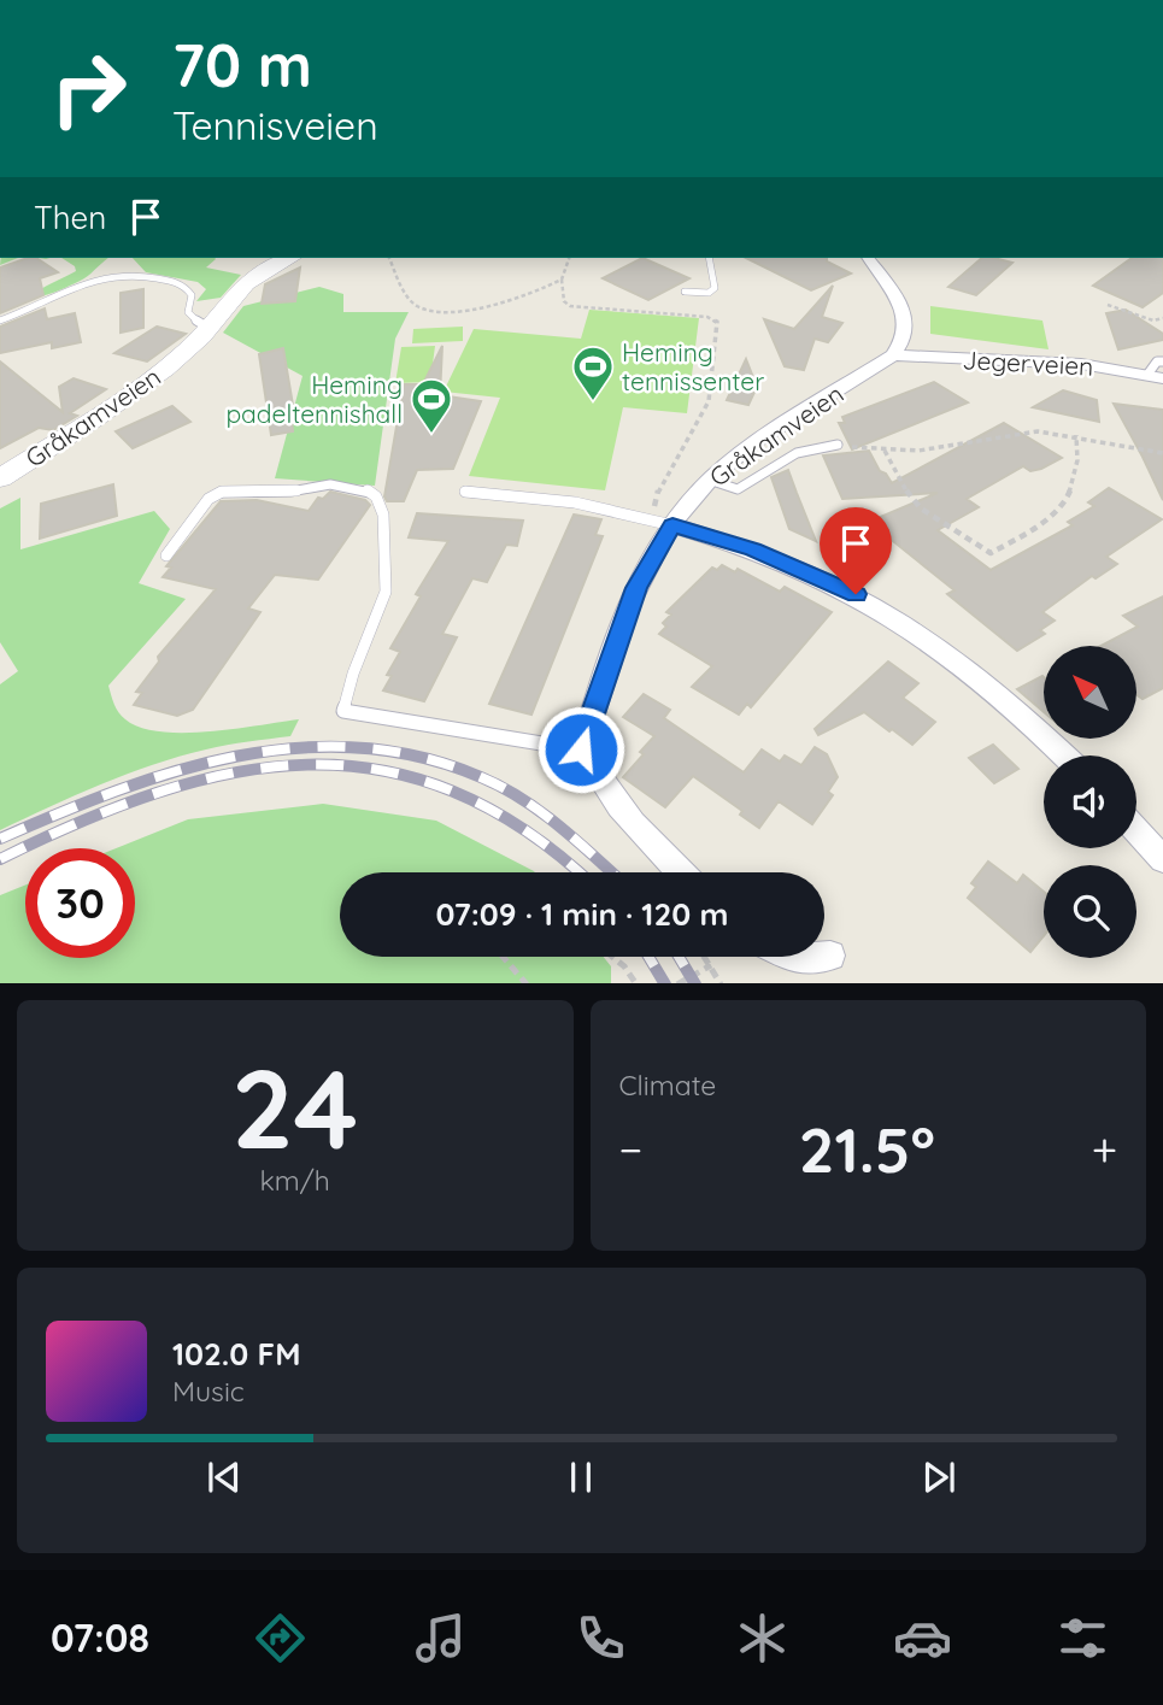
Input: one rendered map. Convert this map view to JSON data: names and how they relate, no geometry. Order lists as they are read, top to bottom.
{
  "streets": {
    "street": ["Jegerveien", "Gråkamveien"]
  },
  "crossings": [
    ["Jegerveien", "Gråkamveien"]
  ],
  "places": {
    "sports": ["Heming tennissenter", "Heming padeltennishall"]
  },
  "north": "top left",
  "page": {
    "turn": ["70 m", "Tennisveien"],
    "then": "Then",
    "limit": "30",
    "trip": "07:09 · 1 min · 120 m",
    "tile": [
      ["24", "km/h"],
      "Climate"
    ],
    "heat": ["−", "21.5°", "+"],
    "song": ["102.0 FM", "Music"],
    "tabs": "07:08"
  }
}
